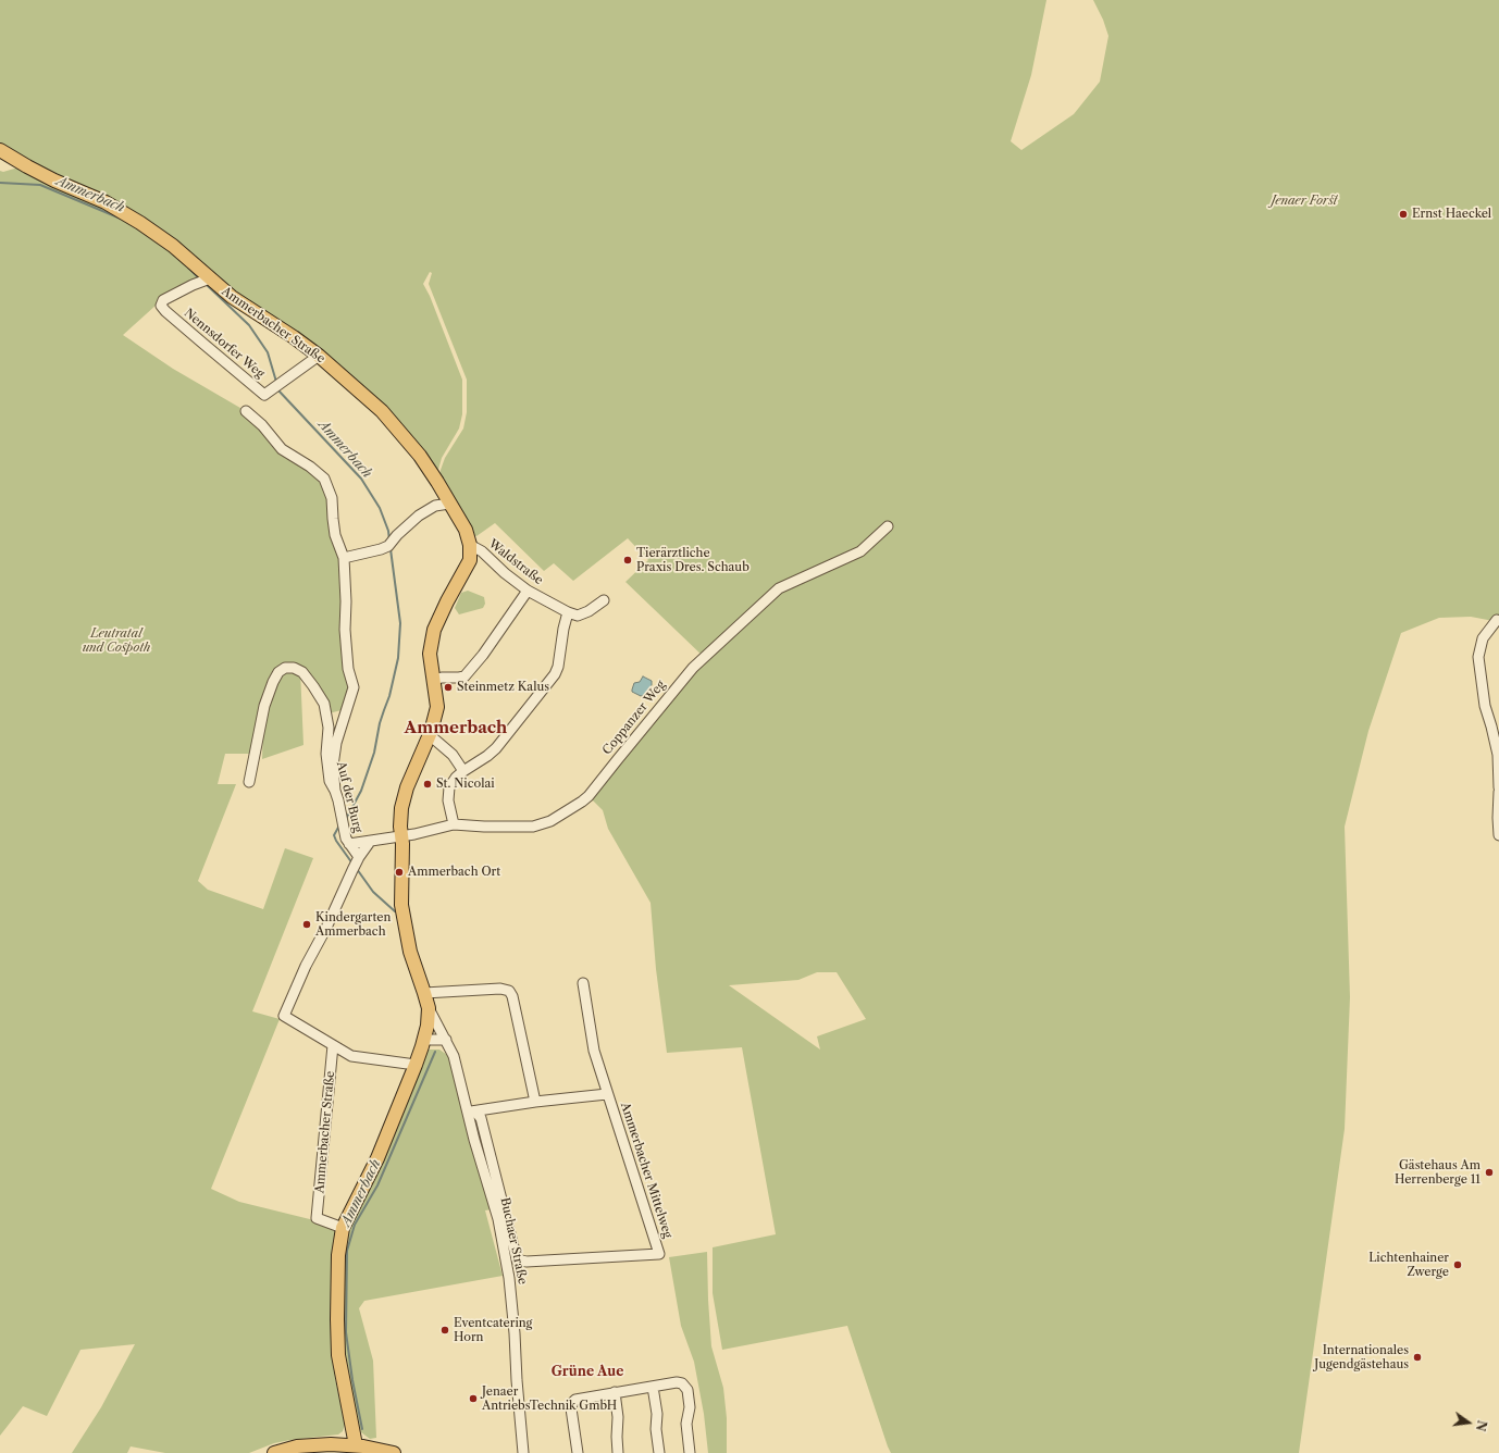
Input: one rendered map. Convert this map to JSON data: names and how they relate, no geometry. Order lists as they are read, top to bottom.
{
  "streets": {
    "main road": ["Ammerbacher Straße"],
    "street": [
      "Nennsdorfer Weg",
      "Waldstraße",
      "Coppanzer Weg",
      "Auf der Burg",
      "Ammerbacher Mittelweg",
      "Buchaer Straße"
    ]
  },
  "crossings": [
    ["Ammerbacher Straße", "Nennsdorfer Weg"],
    ["Ammerbacher Straße", "Waldstraße"],
    ["Ammerbacher Straße", "Coppanzer Weg"],
    ["Ammerbacher Straße", "Buchaer Straße"],
    ["Coppanzer Weg", "Auf der Burg"],
    ["Ammerbacher Mittelweg", "Buchaer Straße"]
  ],
  "districts": ["Ammerbach", "Grüne Aue"],
  "water": ["Ammerbach"],
  "parks": ["Jenaer Forst", "Leutratal und Cospoth"],
  "places": [
    "Ernst Haeckel",
    "Tierärztliche Praxis Dres. Schaub",
    "Steinmetz Kalus",
    "St. Nicolai",
    "Ammerbach Ort",
    "Kindergarten Ammerbach",
    "Gästehaus Am Herrenberge 11",
    "Lichtenhainer Zwerge",
    "Eventcatering Horn",
    "Internationales Jugendgästehaus",
    "Jenaer AntriebsTechnik GmbH"
  ],
  "north": "right"
}
